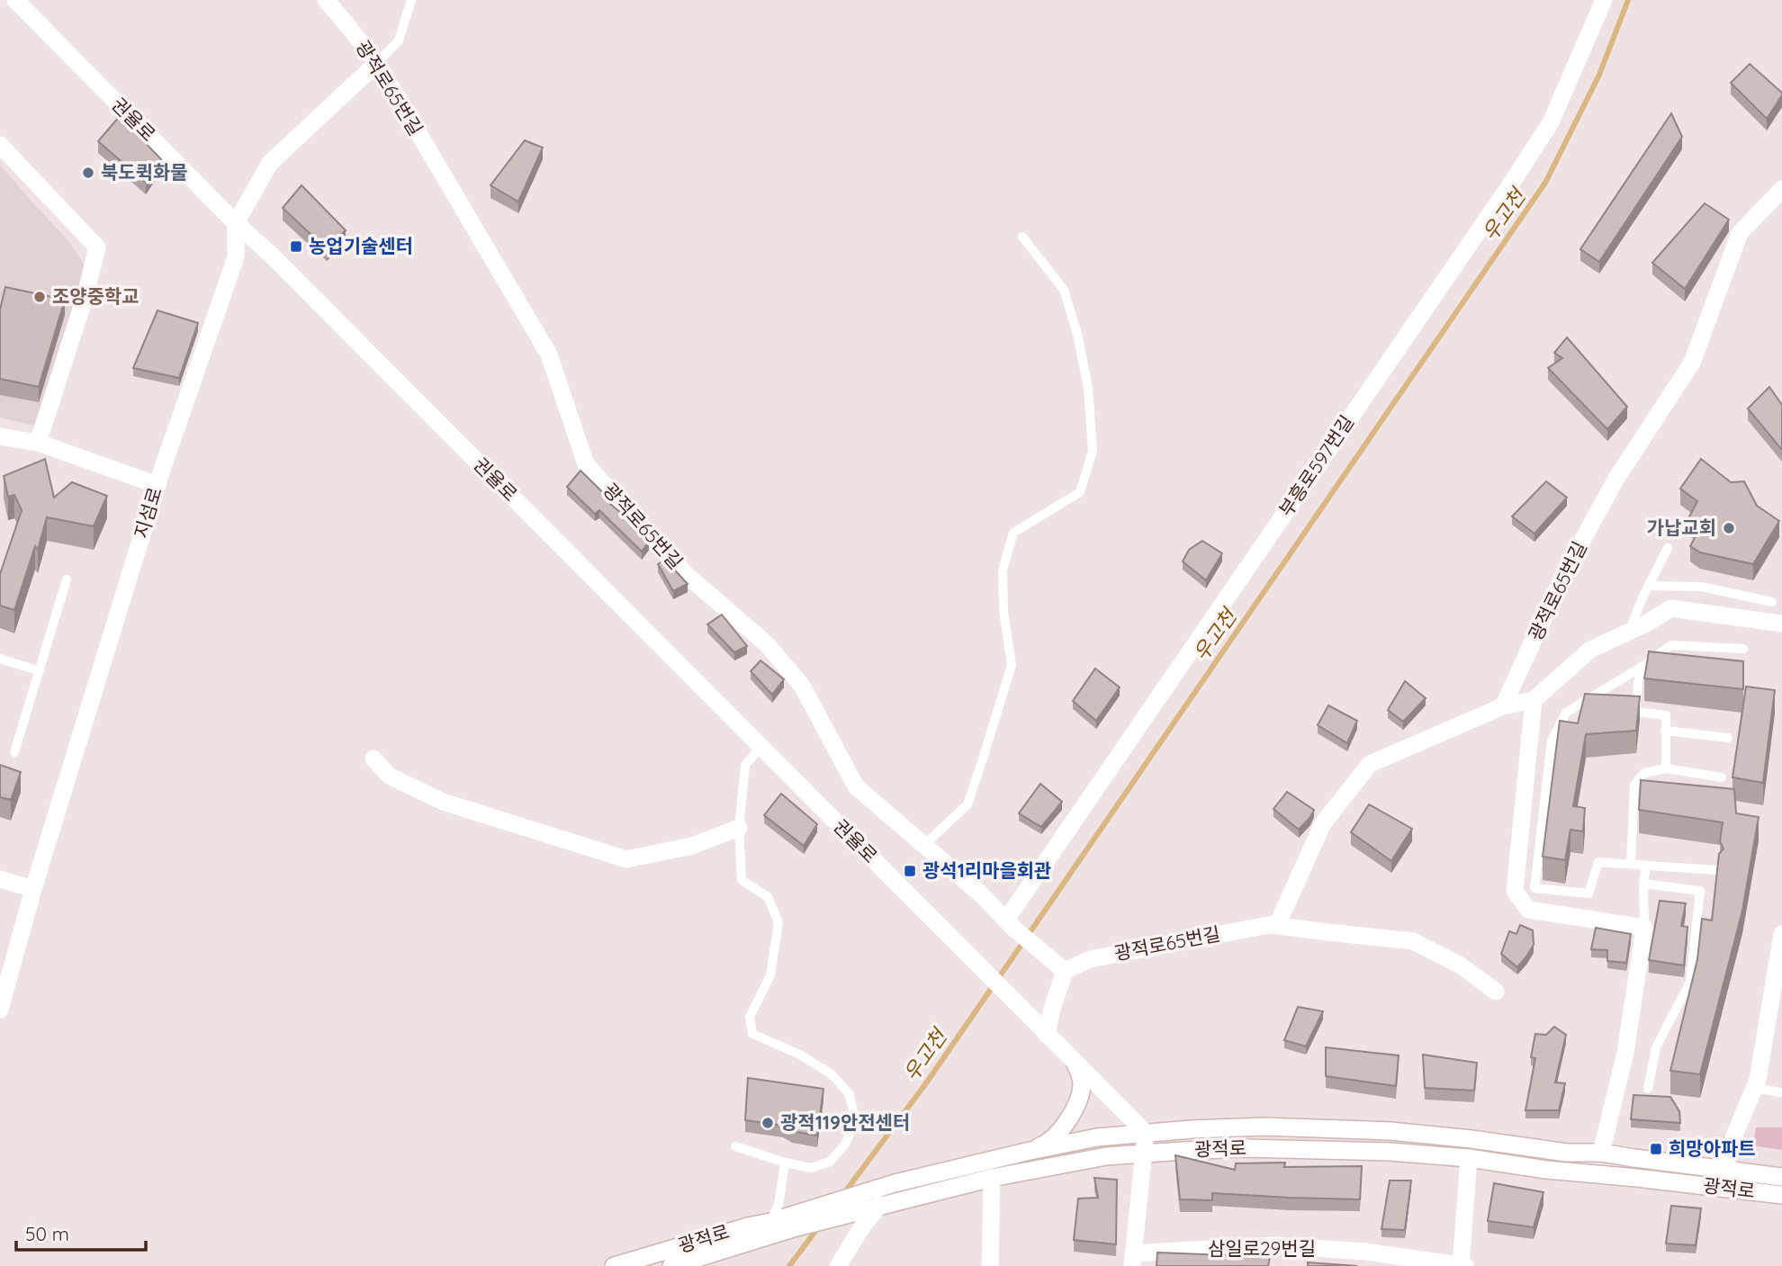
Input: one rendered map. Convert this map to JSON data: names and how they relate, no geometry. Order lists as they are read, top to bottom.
{
  "streets": {
    "street": [
      "광적로65번길",
      "권율로",
      "부흥로597번길",
      "지섬로",
      "광적로",
      "삼일로29번길"
    ]
  },
  "crossings": [
    ["광적로65번길", "부흥로597번길"],
    ["광적로65번길", "지섬로"],
    ["권율로", "지섬로"],
    ["광적로", "삼일로29번길"]
  ],
  "water": ["우고천"],
  "places": {
    "other": [
      "북도퀵화물",
      "조양중학교",
      "가납교회",
      "광적119안전센터"
    ],
    "transit": ["농업기술센터", "광석1리마을회관", "희망아파트"]
  },
  "scale_bar": "50 m"
}
